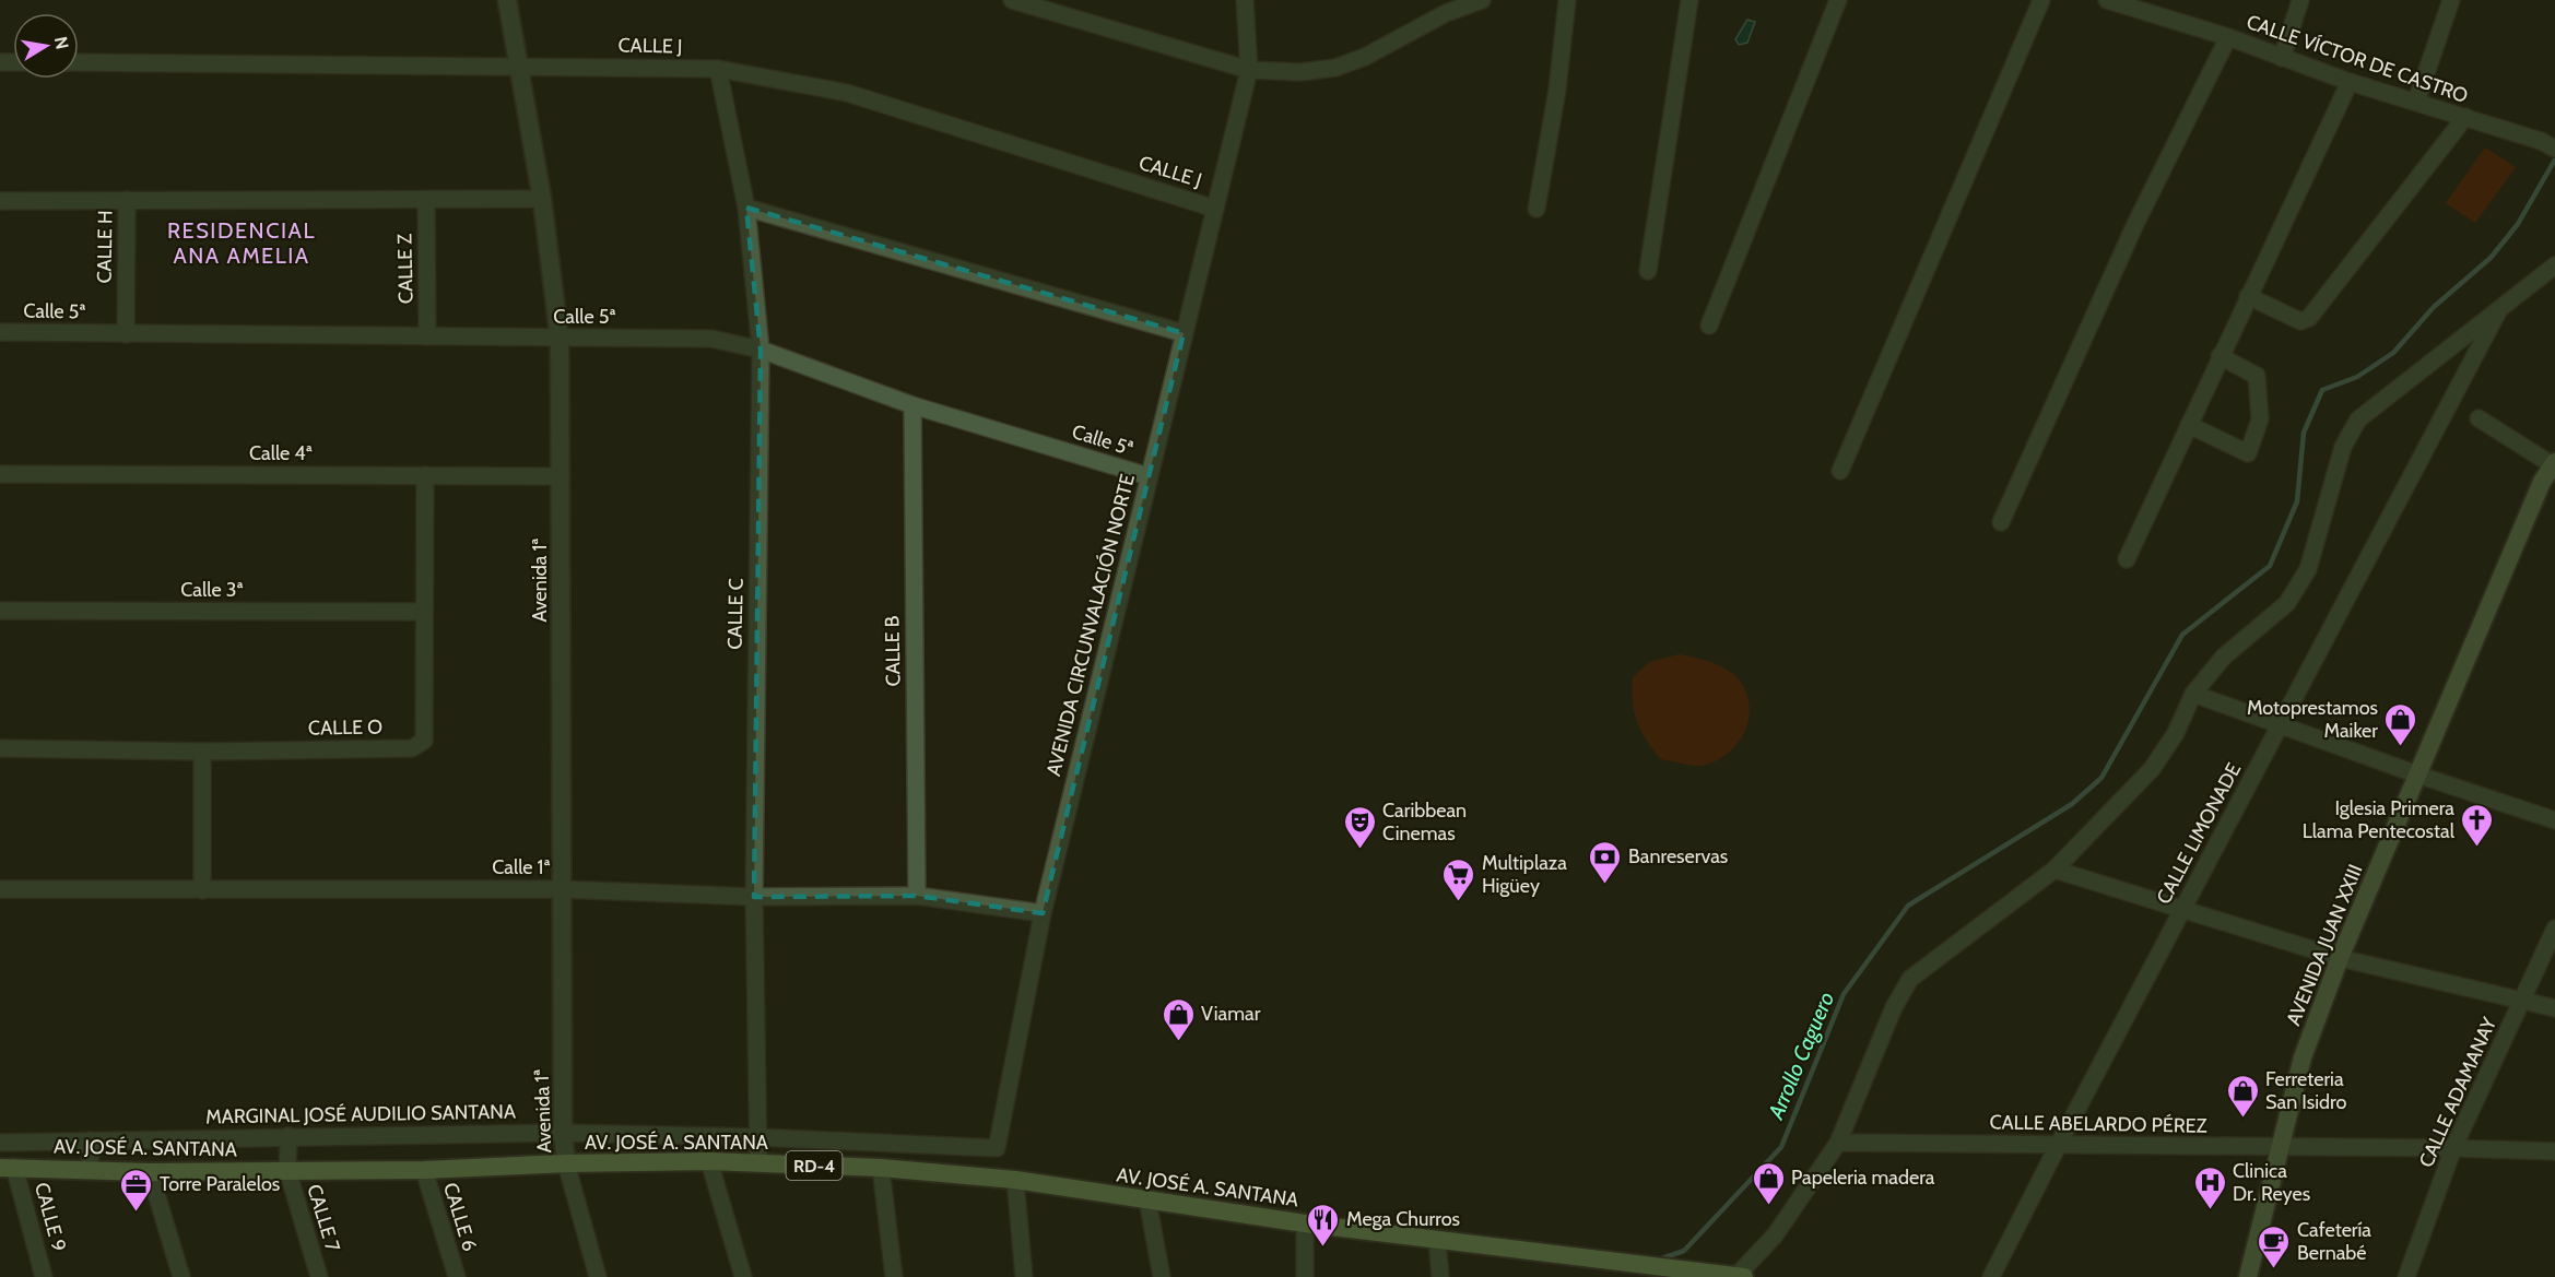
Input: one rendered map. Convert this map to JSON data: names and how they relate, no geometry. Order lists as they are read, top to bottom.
{
  "streets": {
    "main road": ["AVENIDA JUAN XXIII", "AV. JOSÉ A. SANTANA", "RD-4"],
    "street": [
      "CALLE J",
      "CALLE VÍCTOR DE CASTRO",
      "CALLE H",
      "CALLE Z",
      "Calle 5ª",
      "Calle 4ª",
      "Avenida 1ª",
      "Calle 3ª",
      "CALLE C",
      "AVENIDA CIRCUNVALACIÓN NORTE",
      "CALLE B",
      "CALLE O",
      "CALLE LIMONADE",
      "Calle 1ª",
      "CALLE ADAMANAY",
      "MARGINAL JOSÉ AUDILIO SANTANA",
      "CALLE ABELARDO PÉREZ",
      "CALLE 9",
      "CALLE 6",
      "CALLE 7"
    ]
  },
  "crossings": [
    ["CALLE J", "Avenida 1ª"],
    ["CALLE J", "CALLE C"],
    ["CALLE J", "AVENIDA CIRCUNVALACIÓN NORTE"],
    ["CALLE H", "Calle 5ª"],
    ["CALLE Z", "Calle 5ª"],
    ["Calle 5ª", "Avenida 1ª"],
    ["Calle 5ª", "CALLE C"],
    ["Calle 5ª", "AVENIDA CIRCUNVALACIÓN NORTE"],
    ["Calle 5ª", "CALLE B"],
    ["Calle 4ª", "Avenida 1ª"],
    ["Calle 4ª", "CALLE O"],
    ["Avenida 1ª", "Calle 1ª"],
    ["Avenida 1ª", "MARGINAL JOSÉ AUDILIO SANTANA"],
    ["Avenida 1ª", "AV. JOSÉ A. SANTANA"],
    ["Calle 3ª", "CALLE O"],
    ["CALLE C", "Calle 1ª"],
    ["CALLE C", "MARGINAL JOSÉ AUDILIO SANTANA"],
    ["CALLE C", "AV. JOSÉ A. SANTANA"],
    ["AVENIDA CIRCUNVALACIÓN NORTE", "Calle 1ª"],
    ["AVENIDA CIRCUNVALACIÓN NORTE", "MARGINAL JOSÉ AUDILIO SANTANA"],
    ["CALLE B", "Calle 1ª"],
    ["CALLE LIMONADE", "CALLE ABELARDO PÉREZ"],
    ["AVENIDA JUAN XXIII", "CALLE ABELARDO PÉREZ"],
    ["CALLE ADAMANAY", "CALLE ABELARDO PÉREZ"],
    ["MARGINAL JOSÉ AUDILIO SANTANA", "CALLE 7"],
    ["AV. JOSÉ A. SANTANA", "RD-4"],
    ["AV. JOSÉ A. SANTANA", "CALLE 9"],
    ["AV. JOSÉ A. SANTANA", "CALLE 6"],
    ["AV. JOSÉ A. SANTANA", "CALLE 7"]
  ],
  "districts": ["RESIDENCIAL ANA AMELIA"],
  "water": ["Arrollo Caguero"],
  "places": {
    "shop": [
      "Motoprestamos Maiker",
      "Viamar",
      "Ferreteria San Isidro",
      "Papeleria madera"
    ],
    "church": ["Iglesia Primera Llama Pentecostal"],
    "theatre": ["Caribbean Cinemas"],
    "bank": ["Banreservas"],
    "supermarket": ["Multiplaza Higüey"],
    "hospital": ["Clinica Dr. Reyes"],
    "office": ["Torre Paralelos"],
    "restaurant": ["Mega Churros"],
    "cafe": ["Cafetería Bernabé"]
  },
  "north": "right"
}
